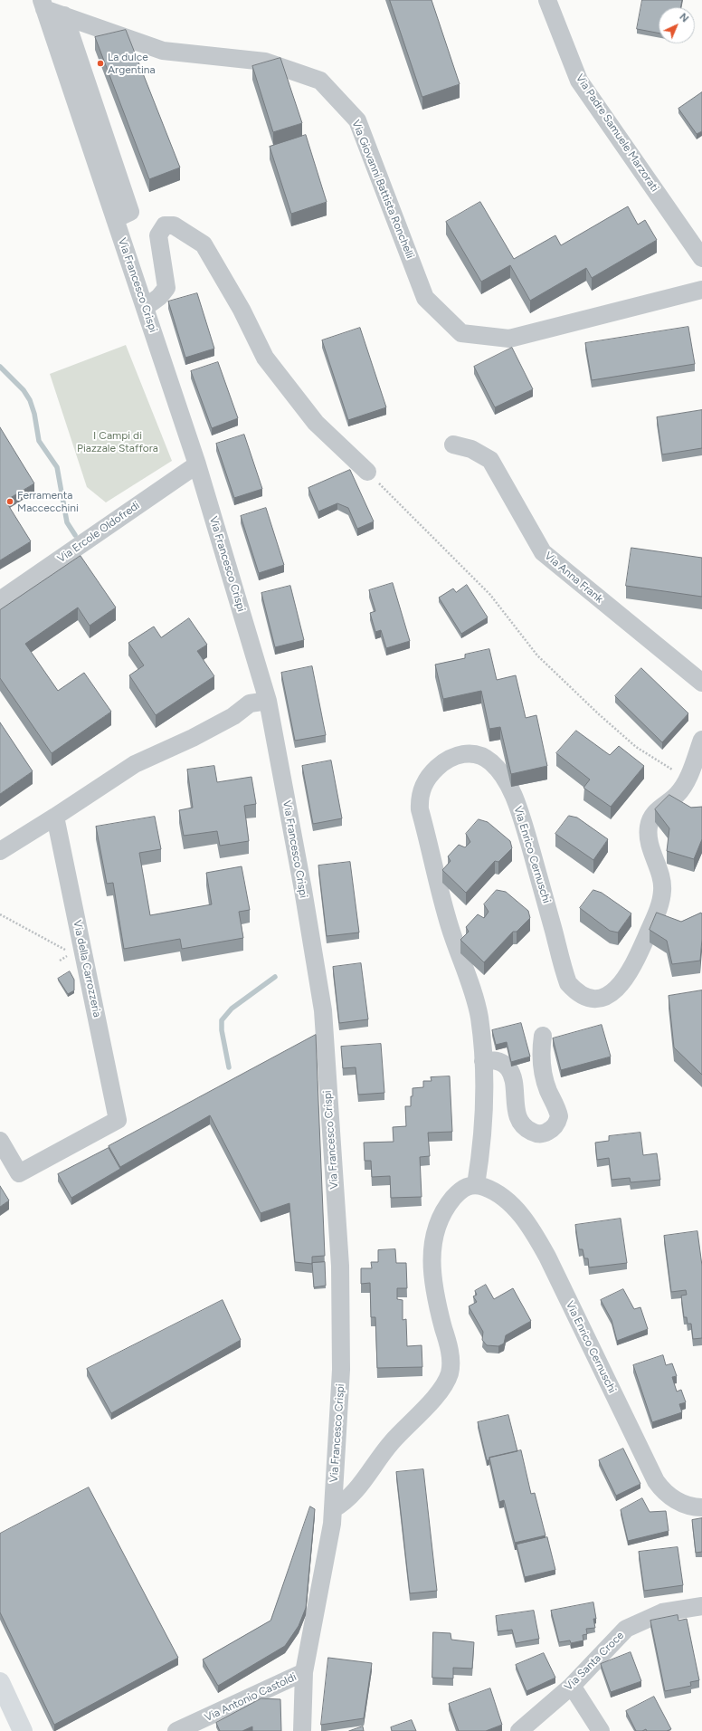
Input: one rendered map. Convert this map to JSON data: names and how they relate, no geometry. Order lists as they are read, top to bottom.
{
  "streets": {
    "street": [
      "Via Padre Samuele Marzorati",
      "Via Giovanni Battista Ronchelli",
      "Via Francesco Crispi",
      "Via Ercole Oldofredi",
      "Via Anna Frank",
      "Via Enrico Cernuschi",
      "Via della Carrozzeria",
      "Via Santa Croce",
      "Via Antonio Castoldi"
    ]
  },
  "crossings": [
    ["Via Giovanni Battista Ronchelli", "Via Francesco Crispi"],
    ["Via Francesco Crispi", "Via Ercole Oldofredi"],
    ["Via Francesco Crispi", "Via Antonio Castoldi"]
  ],
  "parks": ["I Campi di Piazzale Staffora"],
  "places": ["La dulce Argentina", "Ferramenta Maccecchini"],
  "north": "top right"
}
